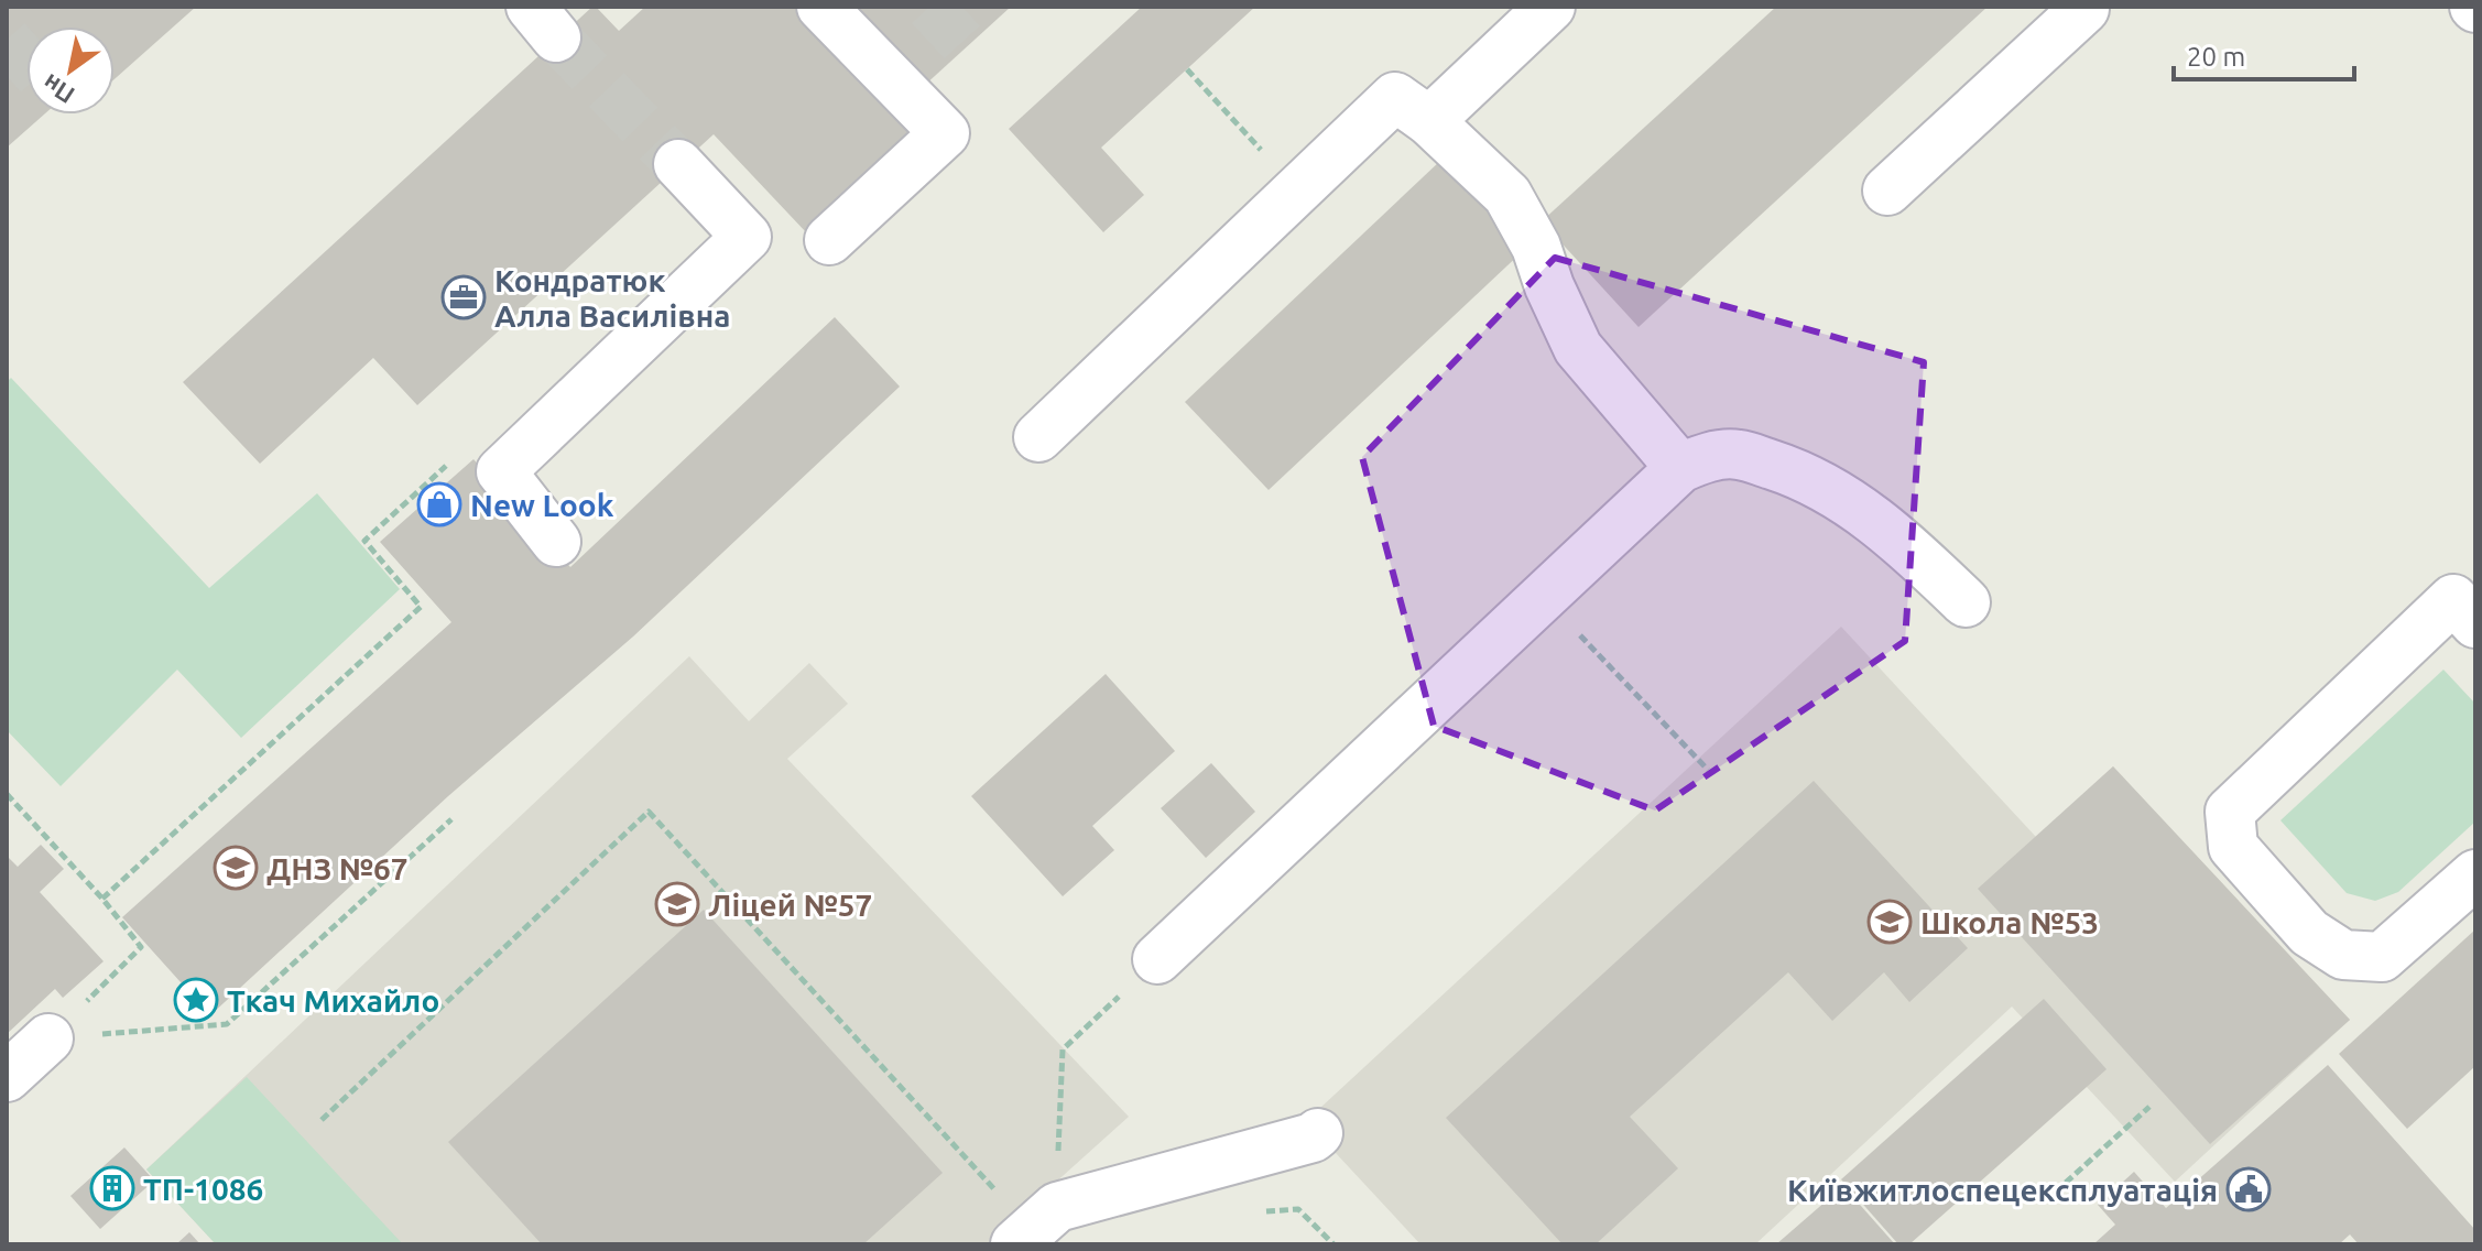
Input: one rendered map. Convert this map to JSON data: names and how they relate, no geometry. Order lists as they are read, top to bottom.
{
  "places": {
    "office": ["Кондратюк Алла Василівна"],
    "shop": ["New Look"],
    "school or university": ["ДНЗ №67", "Ліцей №57", "Школа №53"],
    "place": ["Ткач Михайло"],
    "building": ["ТП-1086"],
    "public building": ["Київжитлоспецексплуатація"]
  },
  "scale_bar": "20 m",
  "north": "bottom left"
}
